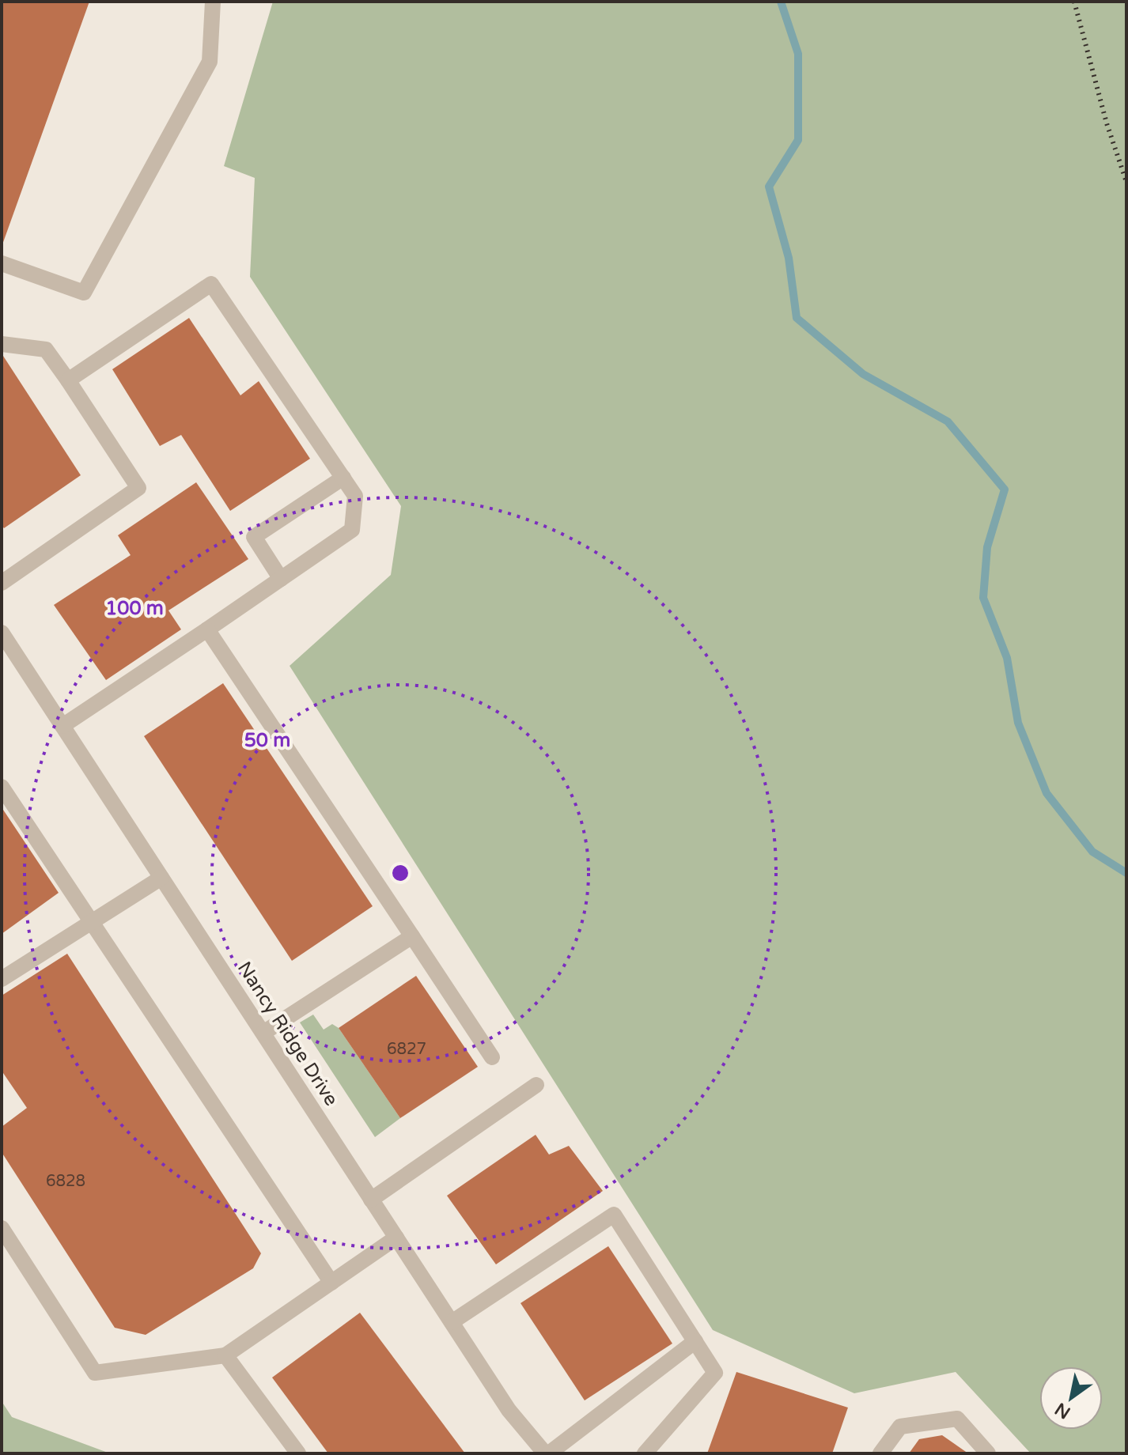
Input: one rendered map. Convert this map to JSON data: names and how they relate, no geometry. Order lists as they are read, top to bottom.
{
  "streets": {
    "street": ["Nancy Ridge Drive"]
  },
  "house_numbers": ["6827", "6828"],
  "north": "bottom left",
  "rings": ["100 m", "50 m"]
}
